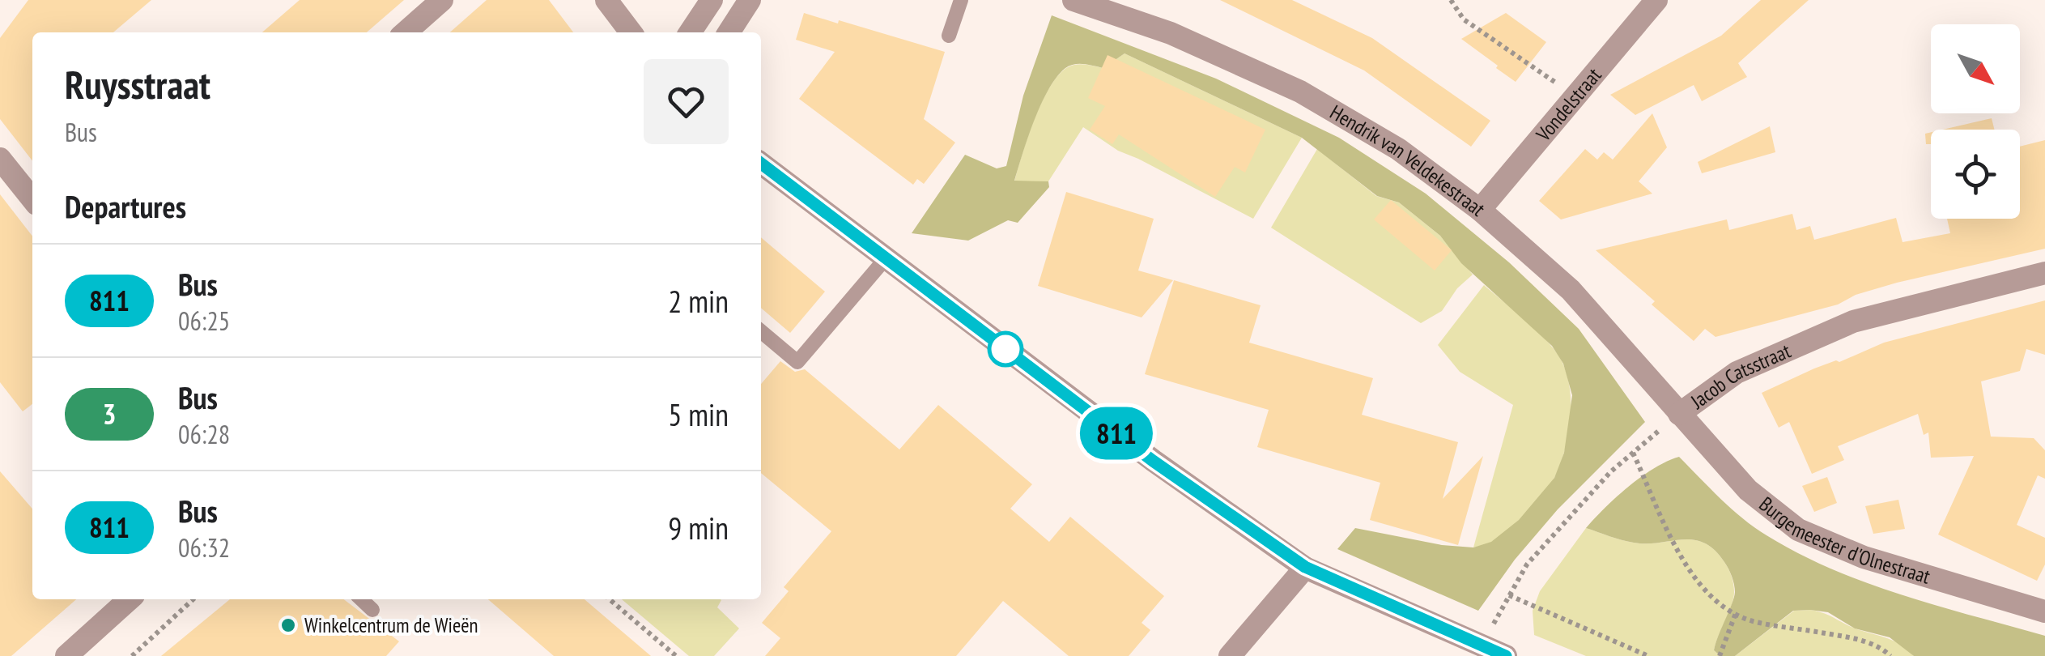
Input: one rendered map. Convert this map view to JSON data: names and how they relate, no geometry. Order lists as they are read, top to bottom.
{
  "streets": {
    "street": [
      "Vondelstraat",
      "Hendrik van Veldekestraat",
      "Jacob Catsstraat",
      "Burgemeester d'Olnestraat"
    ]
  },
  "crossings": [
    ["Vondelstraat", "Hendrik van Veldekestraat"],
    ["Hendrik van Veldekestraat", "Jacob Catsstraat"],
    ["Hendrik van Veldekestraat", "Burgemeester d'Olnestraat"],
    ["Jacob Catsstraat", "Burgemeester d'Olnestraat"]
  ],
  "places": ["Winkelcentrum de Wieën"],
  "lines": ["bus line 811"],
  "north": "bottom right",
  "page": {
    "on_map": "811",
    "heading": [
      ["Ruysstraat", "Bus"],
      "Departures"
    ],
    "list": [
      {
        "mark": "811",
        "name": "Bus",
        "note": "06:25",
        "value": "2 min"
      },
      {
        "mark": "3",
        "name": "Bus",
        "note": "06:28",
        "value": "5 min"
      },
      {
        "mark": "811",
        "name": "Bus",
        "note": "06:32",
        "value": "9 min"
      }
    ]
  }
}
